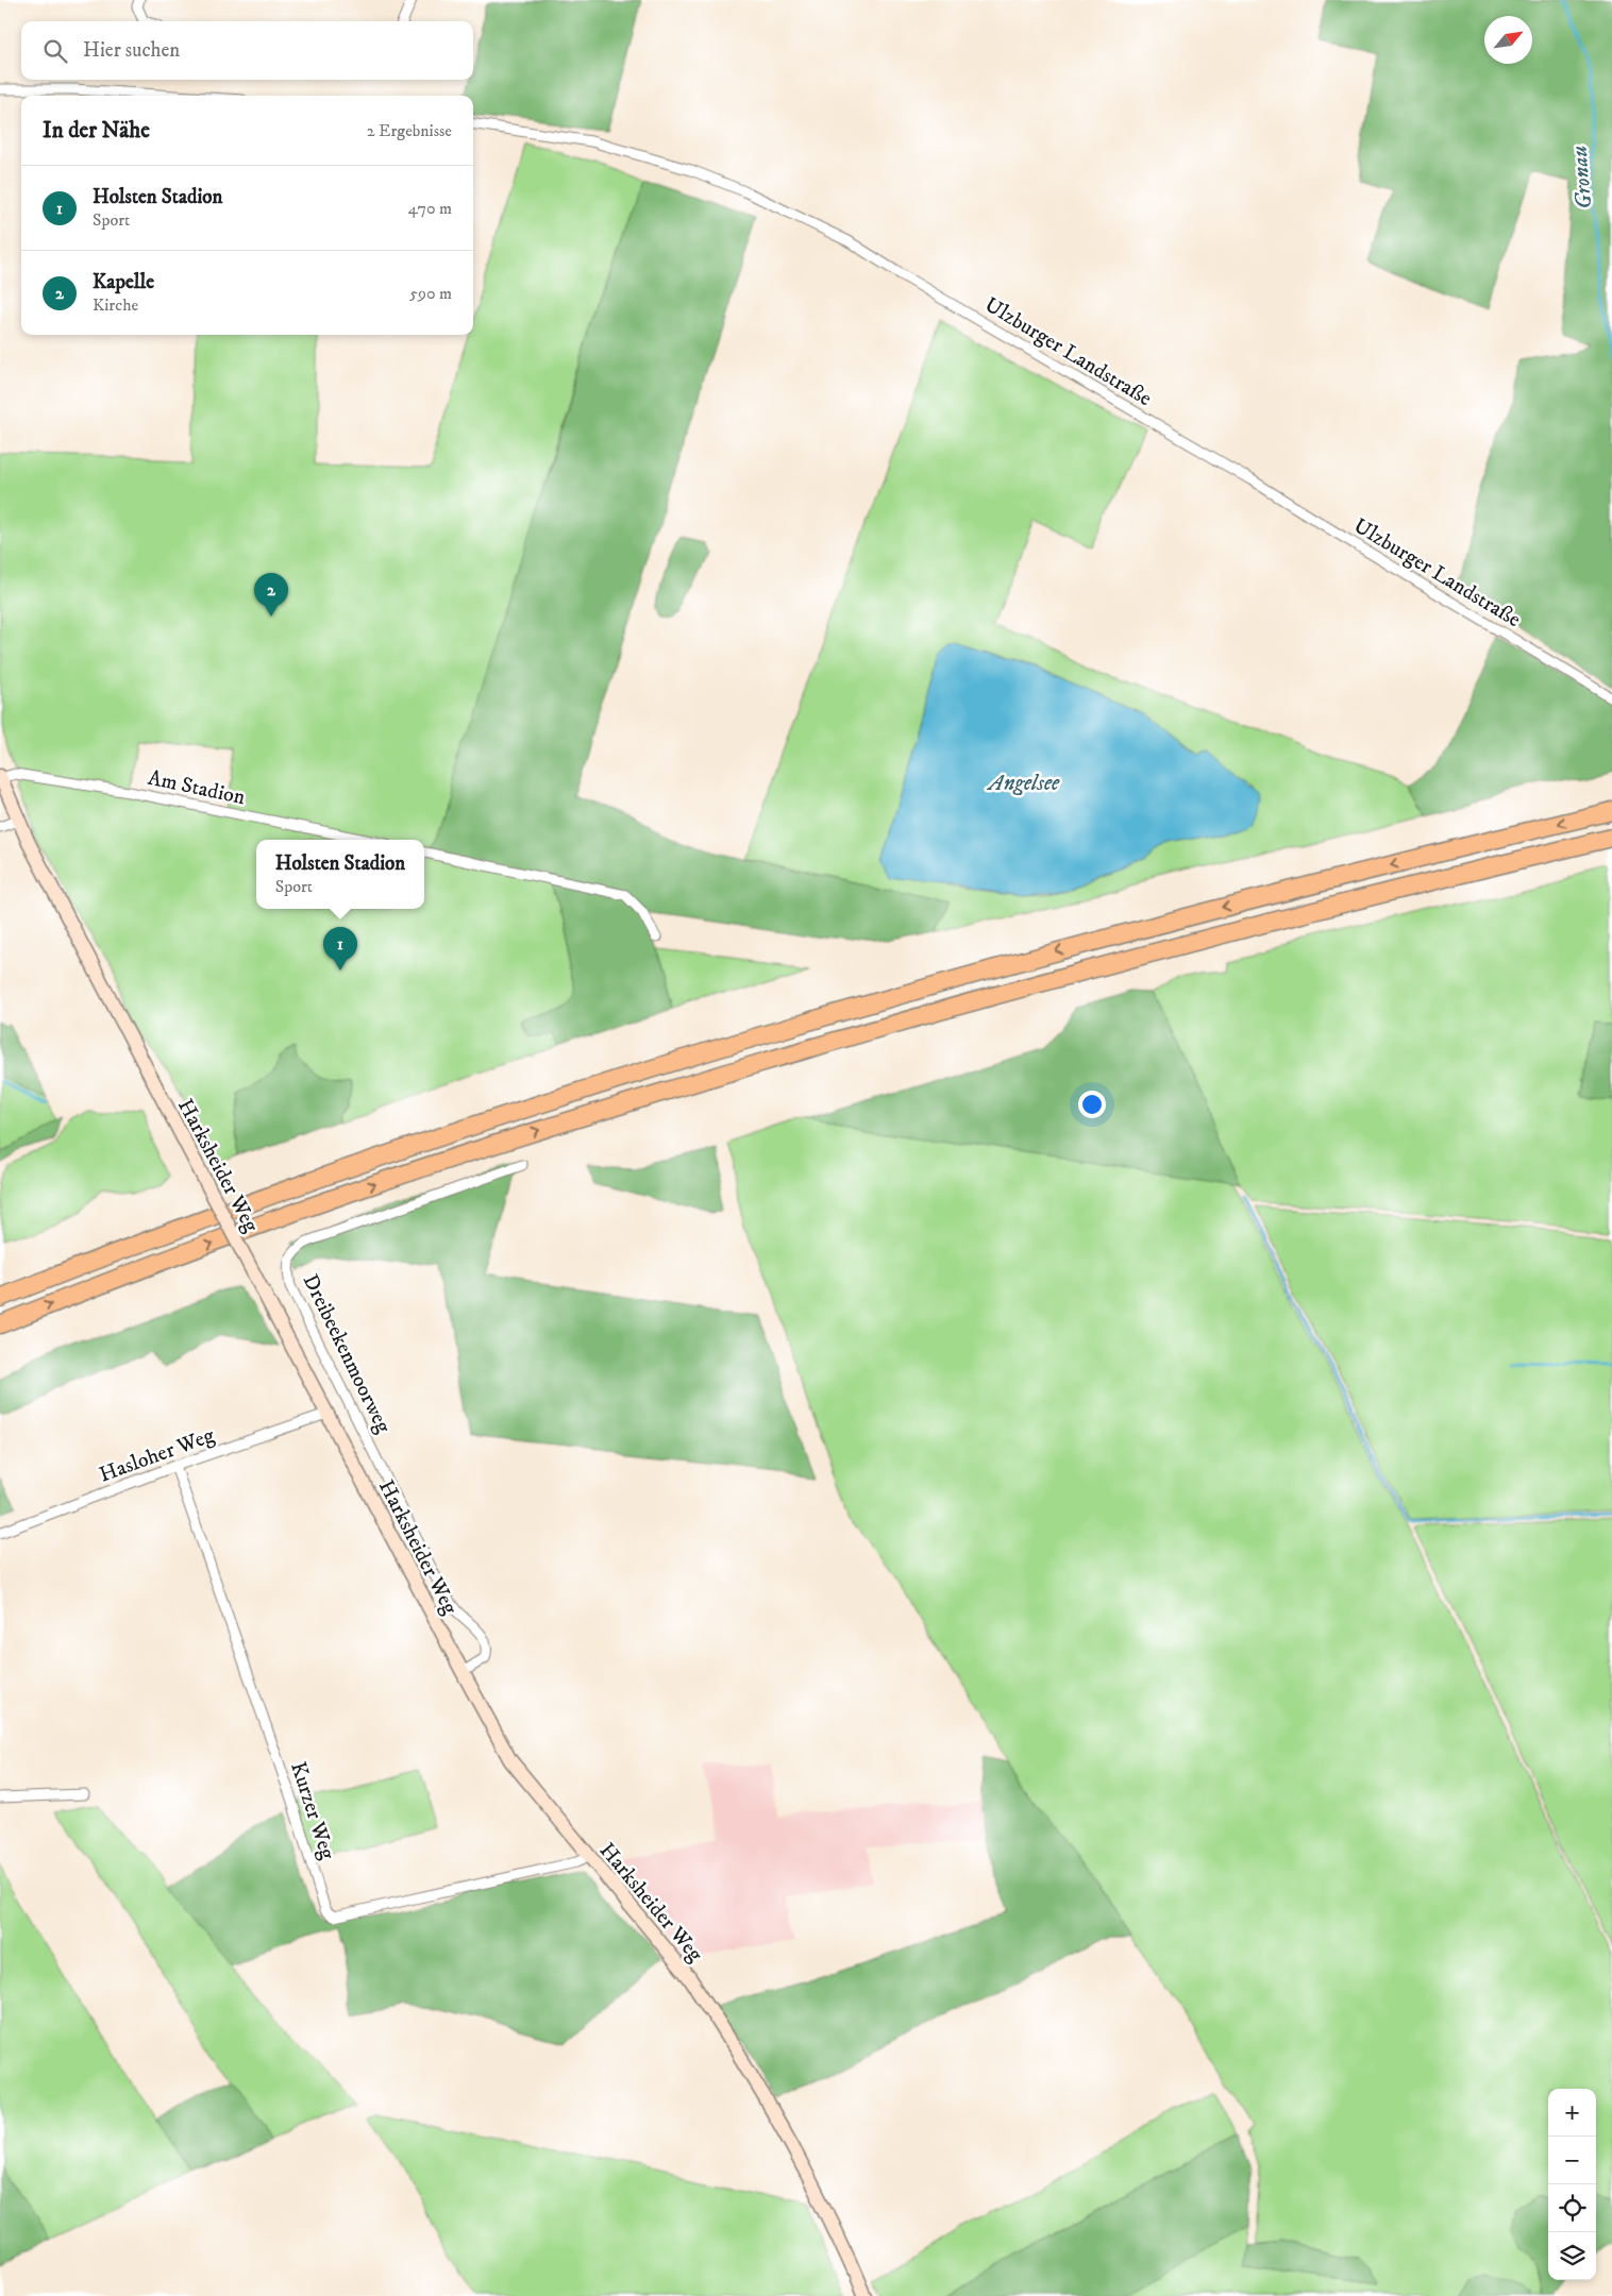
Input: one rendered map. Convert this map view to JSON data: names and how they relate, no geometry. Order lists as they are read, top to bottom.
{
  "streets": {
    "main road": ["Harksheider Weg"],
    "street": [
      "Ulzburger Landstraße",
      "Am Stadion",
      "Dreibeekenmoorweg",
      "Hasloher Weg",
      "Kurzer Weg"
    ]
  },
  "crossings": [
    ["Am Stadion", "Harksheider Weg"],
    ["Harksheider Weg", "Dreibeekenmoorweg"],
    ["Harksheider Weg", "Hasloher Weg"],
    ["Harksheider Weg", "Kurzer Weg"],
    ["Hasloher Weg", "Kurzer Weg"]
  ],
  "water": ["Gronau", "Angelsee"],
  "north": "top right",
  "page": {
    "search": "Hier suchen",
    "heading": ["In der Nähe", "2 Ergebnisse"],
    "list": [
      {
        "mark": "1",
        "name": "Holsten Stadion",
        "note": "Sport",
        "value": "470 m"
      },
      {
        "mark": "2",
        "name": "Kapelle",
        "note": "Kirche",
        "value": "590 m"
      }
    ],
    "pins": ["2", "1"],
    "popup": ["Holsten Stadion", "Sport"],
    "map_buttons": ["+", "−"]
  }
}
